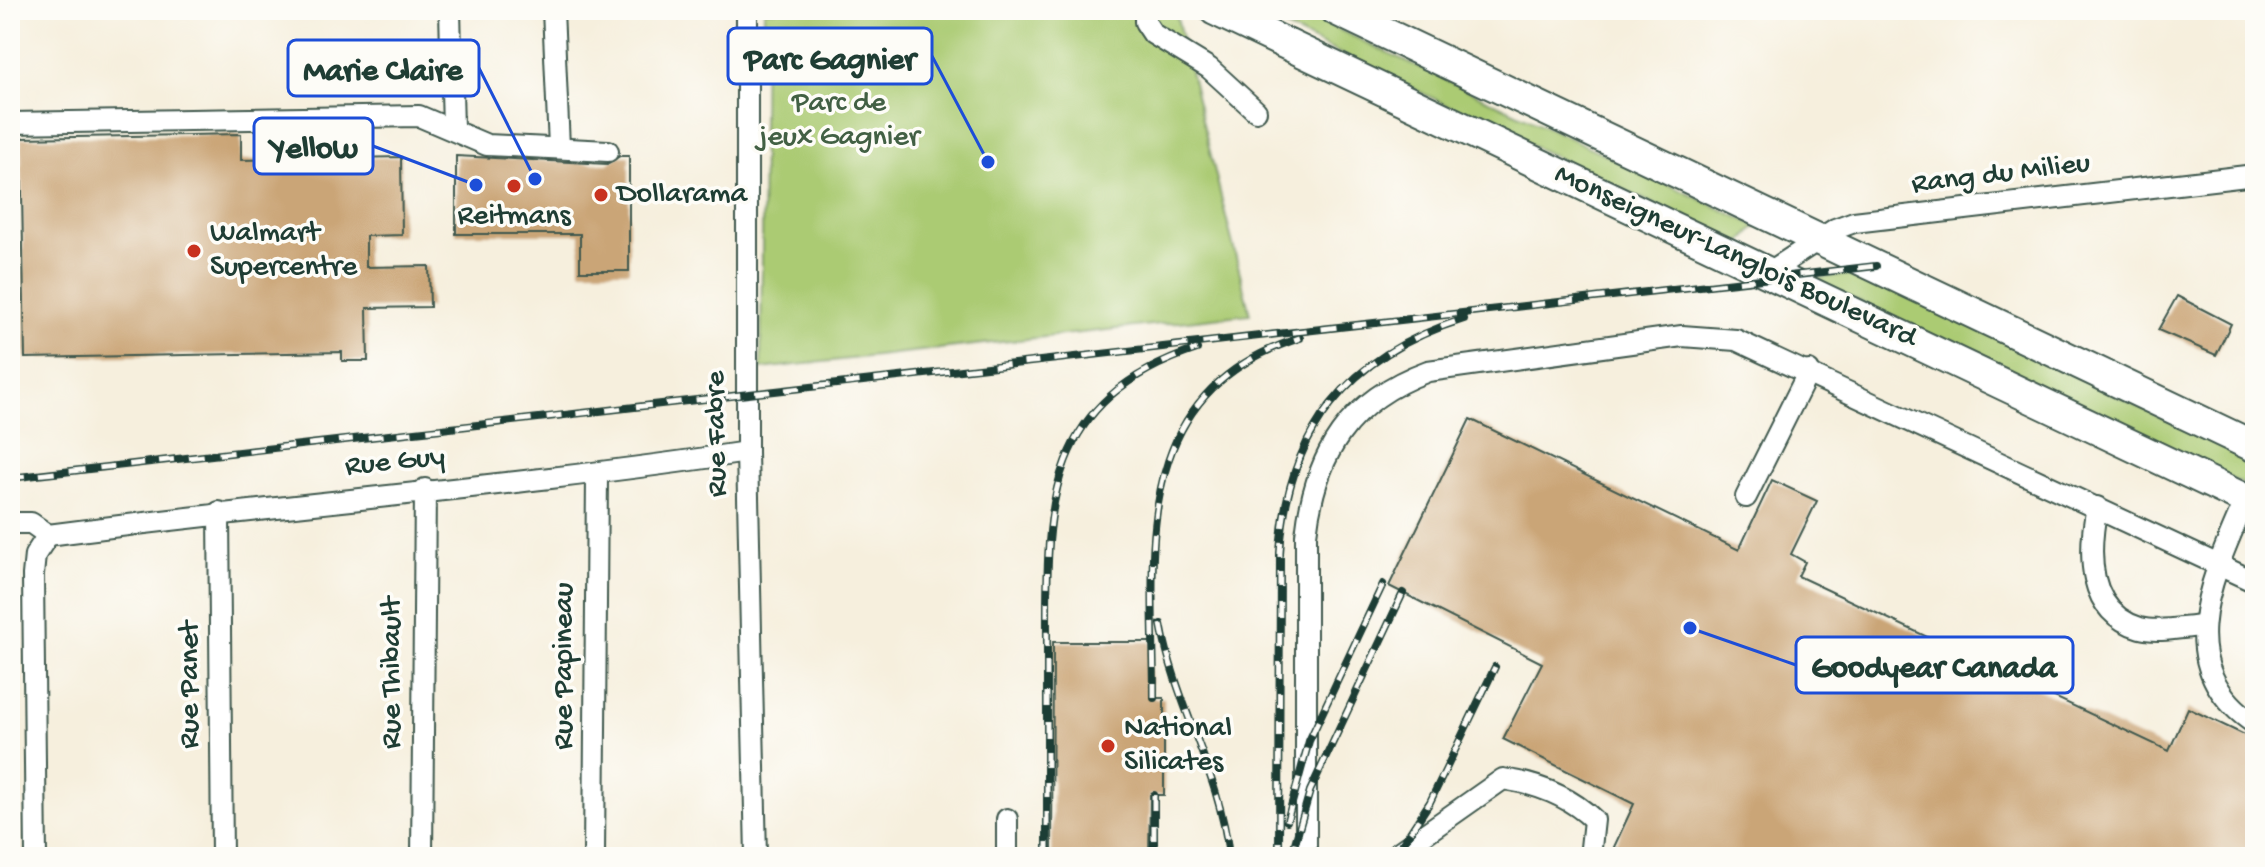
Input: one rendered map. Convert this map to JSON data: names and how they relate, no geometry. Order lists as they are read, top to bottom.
{
  "streets": {
    "highway": ["Monseigneur-Langlois Boulevard"],
    "street": [
      "Rang du Milieu",
      "Rue Fabre",
      "Rue Guy",
      "Rue Papineau",
      "Rue Thibault",
      "Rue Panet"
    ]
  },
  "crossings": [
    ["Rang du Milieu", "Monseigneur-Langlois Boulevard"],
    ["Rue Fabre", "Rue Guy"],
    ["Rue Guy", "Rue Papineau"],
    ["Rue Guy", "Rue Thibault"],
    ["Rue Guy", "Rue Panet"]
  ],
  "parks": ["Parc de jeux Gagnier"],
  "places": [
    "Parc Gagnier",
    "Marie Claire",
    "Yellow",
    "Reitmans",
    "Dollarama",
    "Walmart Supercentre",
    "Goodyear Canada",
    "National Silicates"
  ]
}
